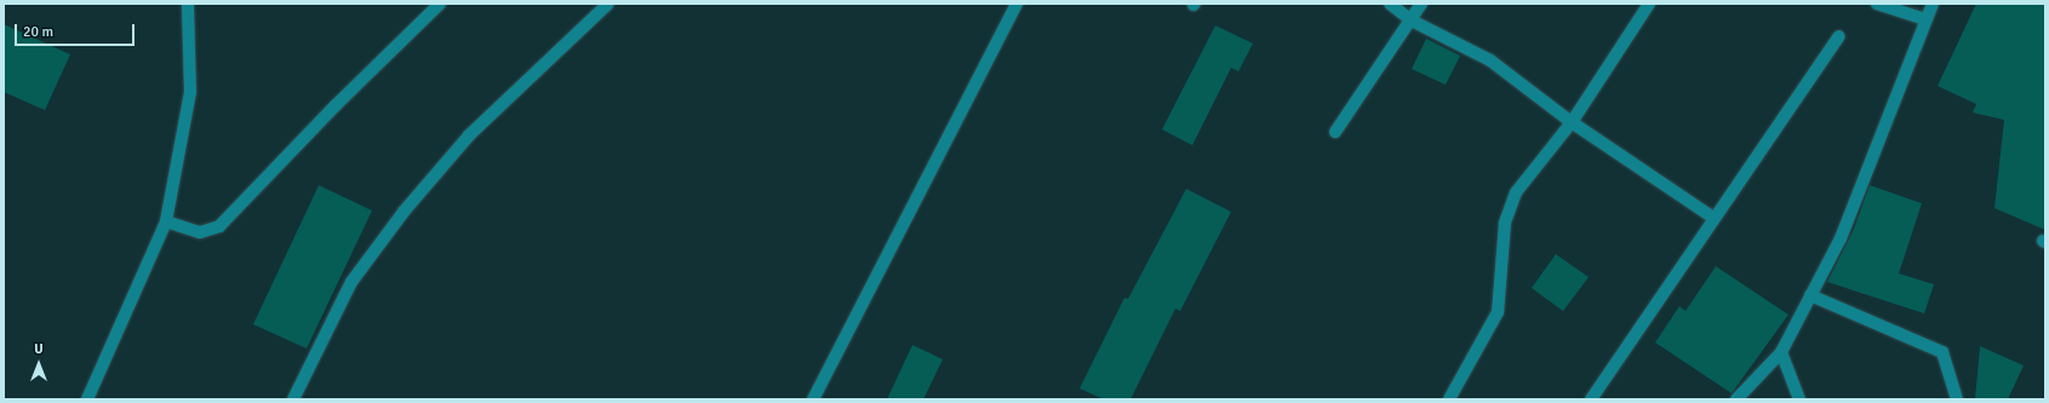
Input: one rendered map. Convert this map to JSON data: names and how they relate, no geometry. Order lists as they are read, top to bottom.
{
  "scale_bar": "20 m",
  "north": "top"
}
